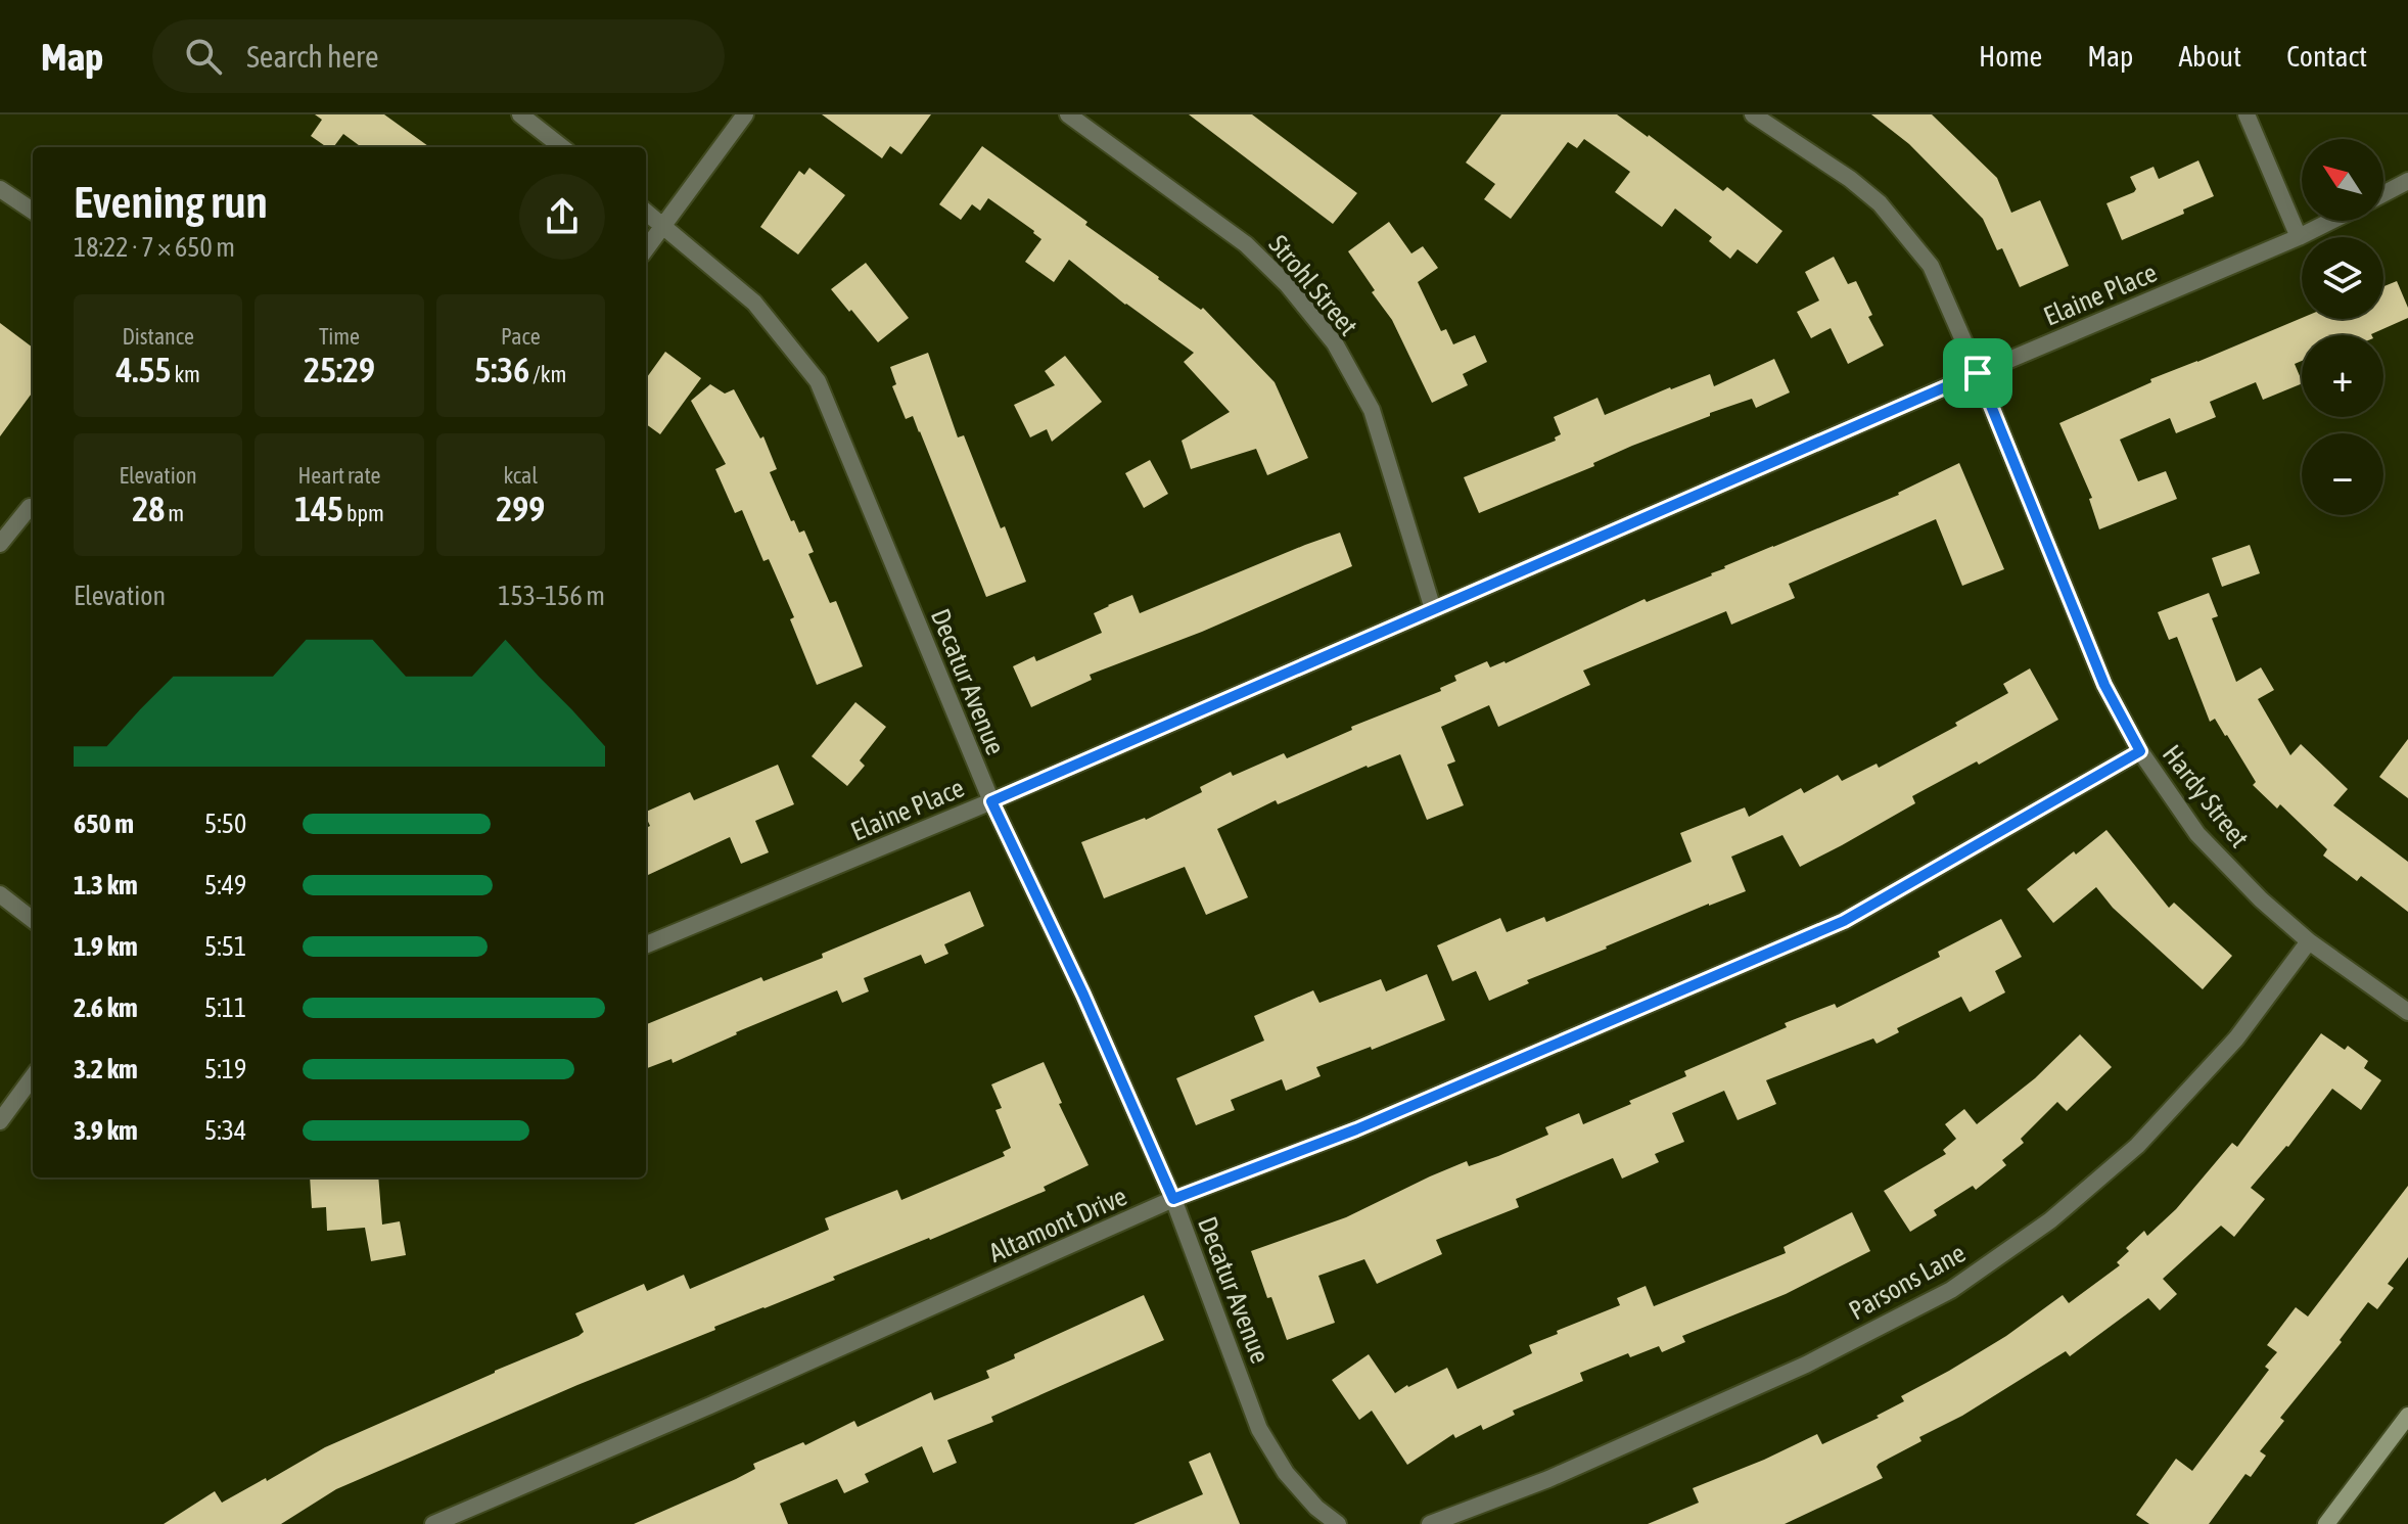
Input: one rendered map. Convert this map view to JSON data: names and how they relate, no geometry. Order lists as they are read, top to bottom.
{
  "streets": {
    "street": [
      "Strohl Street",
      "Elaine Place",
      "Decatur Avenue",
      "Hardy Street",
      "Altamont Drive",
      "Parsons Lane"
    ]
  },
  "crossings": [
    ["Strohl Street", "Elaine Place"],
    ["Elaine Place", "Decatur Avenue"],
    ["Elaine Place", "Hardy Street"],
    ["Decatur Avenue", "Altamont Drive"],
    ["Hardy Street", "Altamont Drive"],
    ["Hardy Street", "Parsons Lane"]
  ],
  "north": "top left",
  "page": {
    "header": "Map",
    "search": "Search here",
    "nav": [
      "Home",
      "Map",
      "About",
      "Contact"
    ],
    "map_buttons": ["+", "−"],
    "heading": ["Evening run", "18:22 · 7 × 650 m"],
    "stats": [
      ["Distance", "4.55 km"],
      ["Time", "25:29"],
      ["Pace", "5:36 /km"],
      ["Elevation", "28 m"],
      ["Heart rate", "145 bpm"],
      ["kcal", "299"]
    ],
    "chart": ["Elevation", "153–156 m"],
    "list": [
      {
        "name": "650 m",
        "note": "5:50"
      },
      {
        "name": "1.3 km",
        "note": "5:49"
      },
      {
        "name": "1.9 km",
        "note": "5:51"
      },
      {
        "name": "2.6 km",
        "note": "5:11"
      },
      {
        "name": "3.2 km",
        "note": "5:19"
      },
      {
        "name": "3.9 km",
        "note": "5:34"
      }
    ]
  }
}
